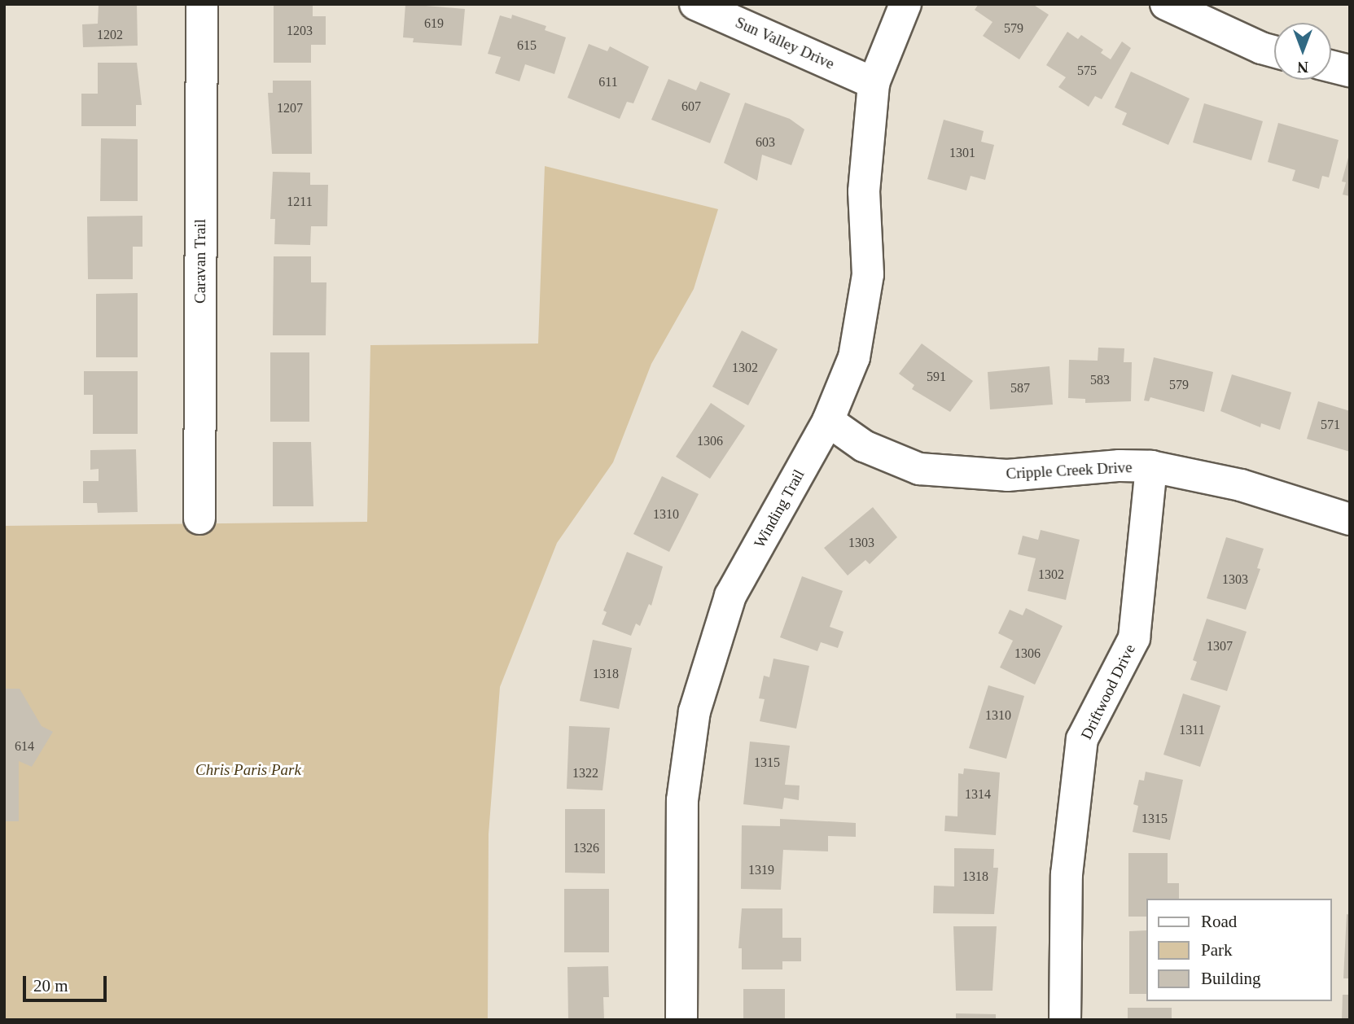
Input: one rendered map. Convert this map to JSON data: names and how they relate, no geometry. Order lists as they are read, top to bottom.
{
  "streets": {
    "street": [
      "Sun Valley Drive",
      "Caravan Trail",
      "Cripple Creek Drive",
      "Winding Trail",
      "Driftwood Drive"
    ]
  },
  "crossings": [
    ["Sun Valley Drive", "Winding Trail"],
    ["Cripple Creek Drive", "Winding Trail"],
    ["Cripple Creek Drive", "Driftwood Drive"]
  ],
  "parks": ["Chris Paris Park"],
  "house_numbers": [
    "619",
    "579",
    "1203",
    "1202",
    "615",
    "575",
    "611",
    "607",
    "1207",
    "603",
    "1301",
    "1211",
    "1302",
    "591",
    "583",
    "579",
    "587",
    "571",
    "1306",
    "1310",
    "1303",
    "1302",
    "1303",
    "1307",
    "1306",
    "1318",
    "1310",
    "1311",
    "614",
    "1315",
    "1322",
    "1314",
    "1315",
    "1326",
    "1319",
    "1318"
  ],
  "legend": ["Road", "Park", "Building"],
  "scale_bar": "20 m",
  "north": "bottom"
}
